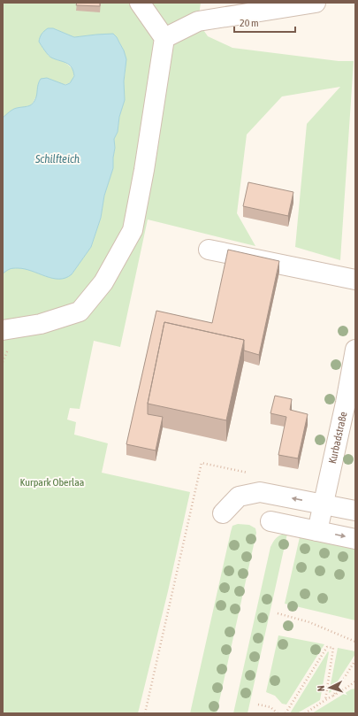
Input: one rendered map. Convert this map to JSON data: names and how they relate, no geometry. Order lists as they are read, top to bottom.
{
  "streets": {
    "street": ["Kurbadstraße"]
  },
  "water": ["Schilfteich"],
  "parks": ["Kurpark Oberlaa"],
  "scale_bar": "20 m",
  "north": "left"
}
